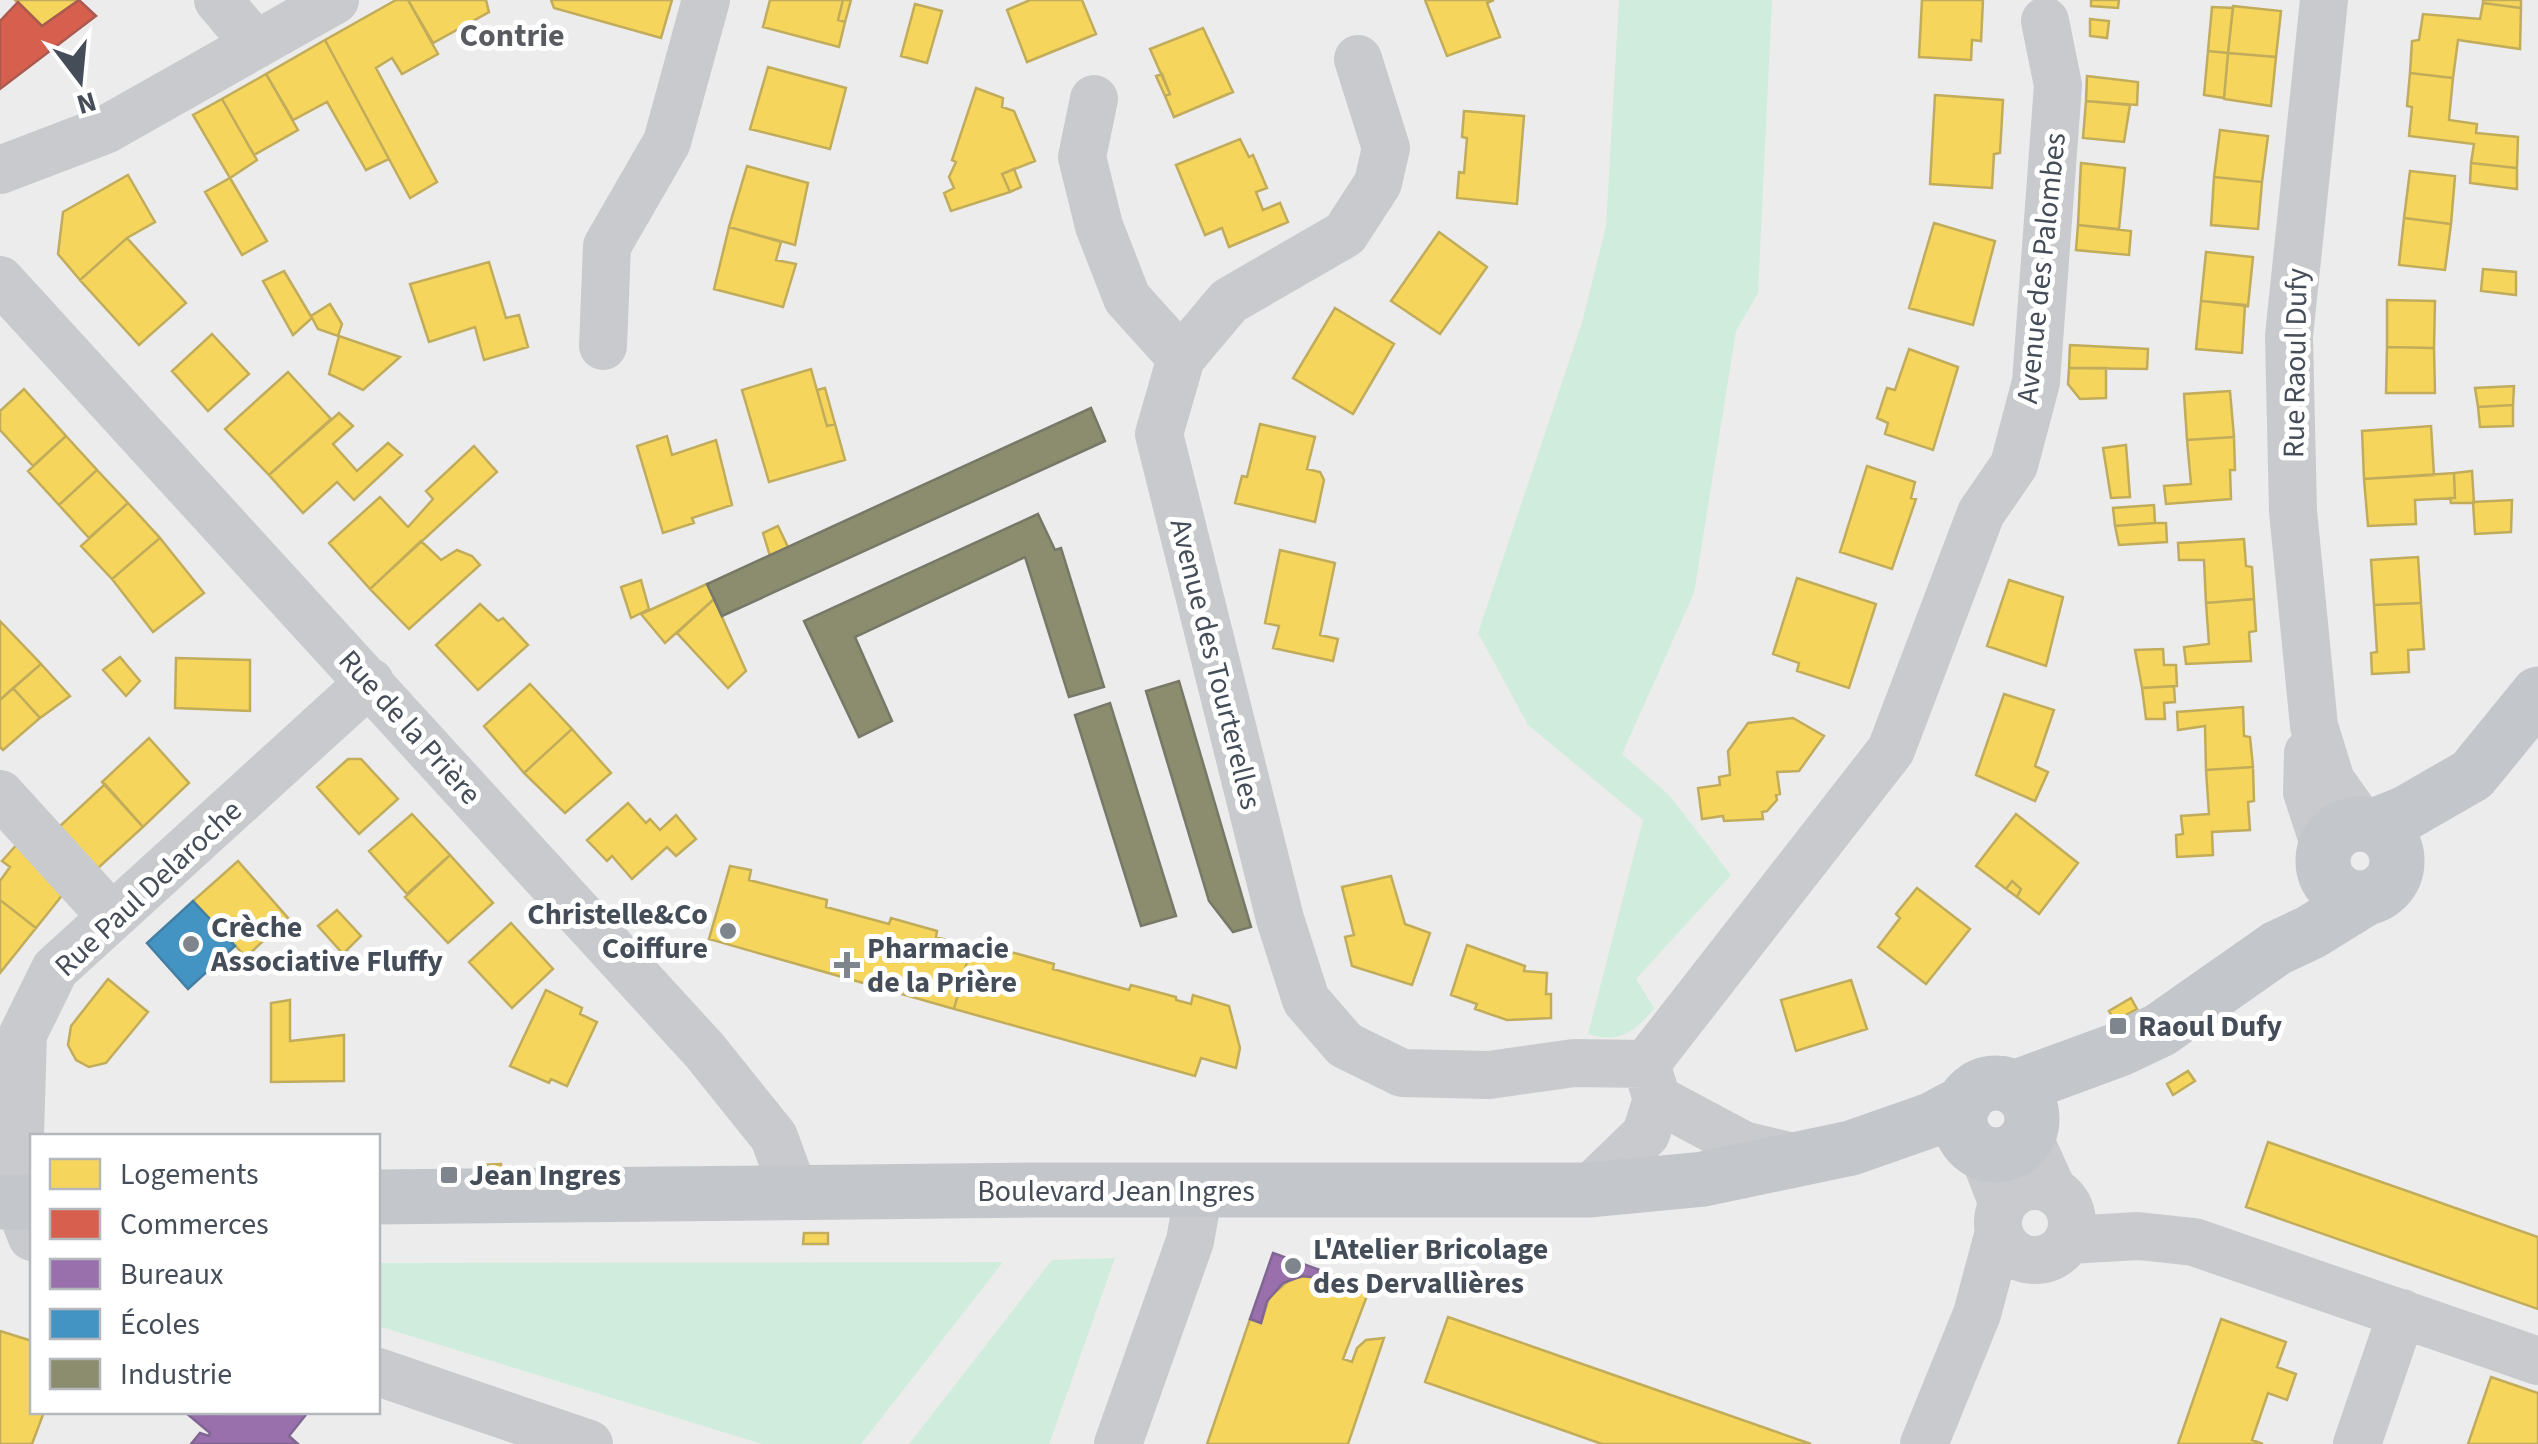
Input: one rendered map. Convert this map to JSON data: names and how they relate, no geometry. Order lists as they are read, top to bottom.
{
  "streets": {
    "main road": ["Boulevard Jean Ingres"],
    "street": [
      "Avenue des Palombes",
      "Rue Raoul Dufy",
      "Avenue des Tourterelles",
      "Rue de la Prière",
      "Rue Paul Delaroche"
    ]
  },
  "crossings": [
    ["Avenue des Palombes", "Avenue des Tourterelles"],
    ["Avenue des Palombes", "Boulevard Jean Ingres"],
    ["Rue Raoul Dufy", "Boulevard Jean Ingres"],
    ["Rue de la Prière", "Rue Paul Delaroche"],
    ["Rue de la Prière", "Boulevard Jean Ingres"]
  ],
  "districts": ["Contrie"],
  "places": {
    "other": ["Christelle&Co Coiffure", "Crèche Associative Fluffy", "L'Atelier Bricolage des Dervallières"],
    "health": ["Pharmacie de la Prière"],
    "transit": ["Raoul Dufy", "Jean Ingres"]
  },
  "legend": [
    "Logements",
    "Commerces",
    "Bureaux",
    "Écoles",
    "Industrie"
  ],
  "north": "bottom"
}
